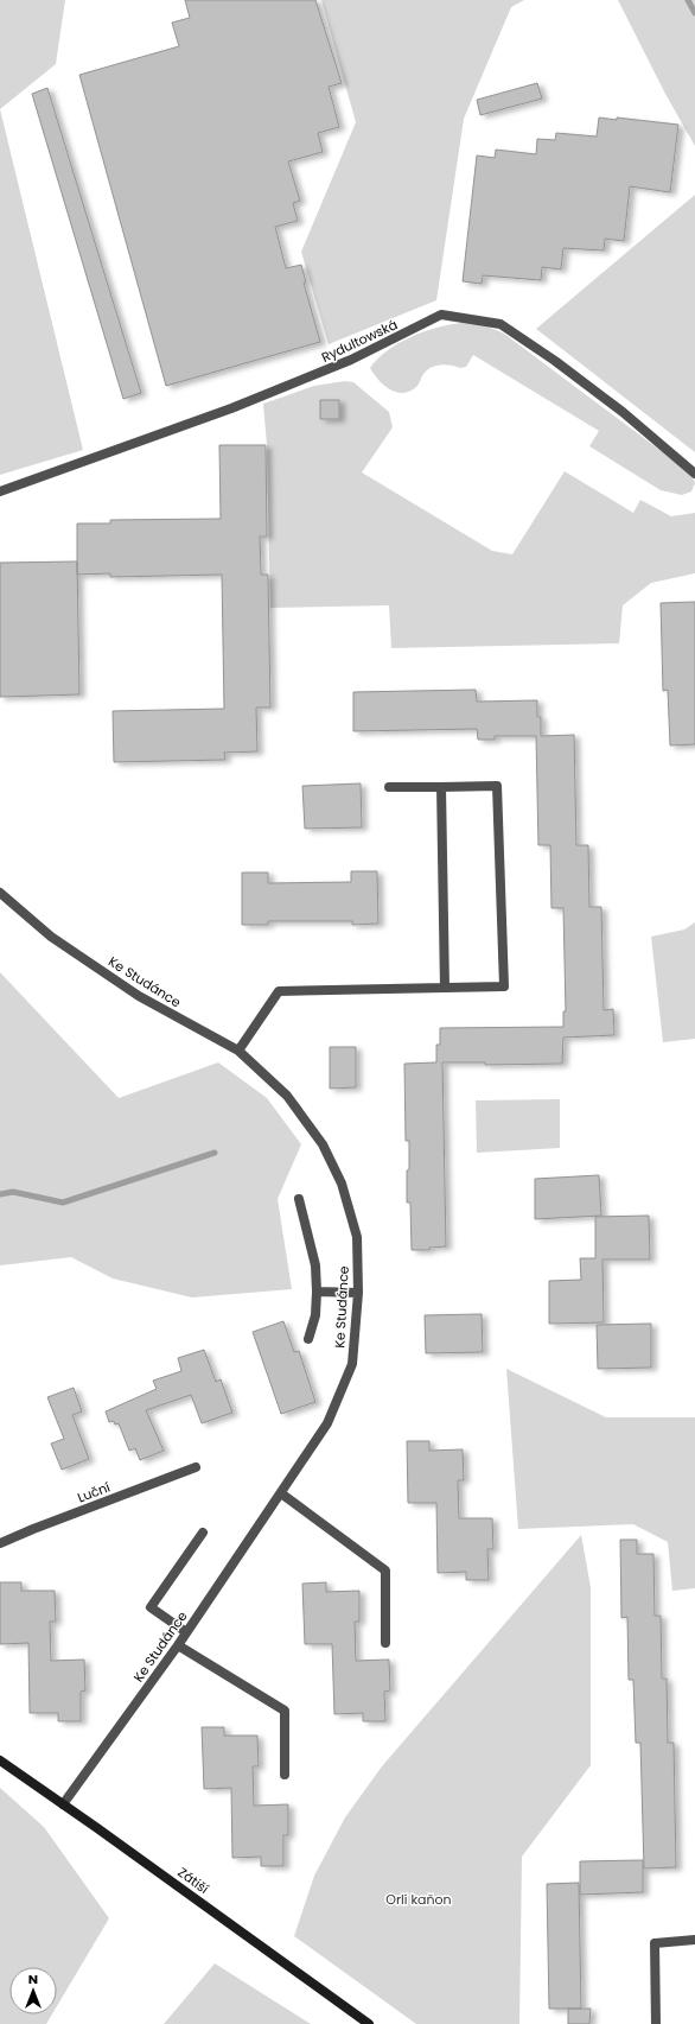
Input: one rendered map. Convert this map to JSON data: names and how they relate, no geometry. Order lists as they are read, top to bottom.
{
  "streets": {
    "street": [
      "Rydultowská",
      "Ke Studánce",
      "Luční",
      "Zátiší"
    ]
  },
  "crossings": [
    ["Ke Studánce", "Zátiší"]
  ],
  "parks": ["Orlí kaňon"],
  "north": "top"
}
